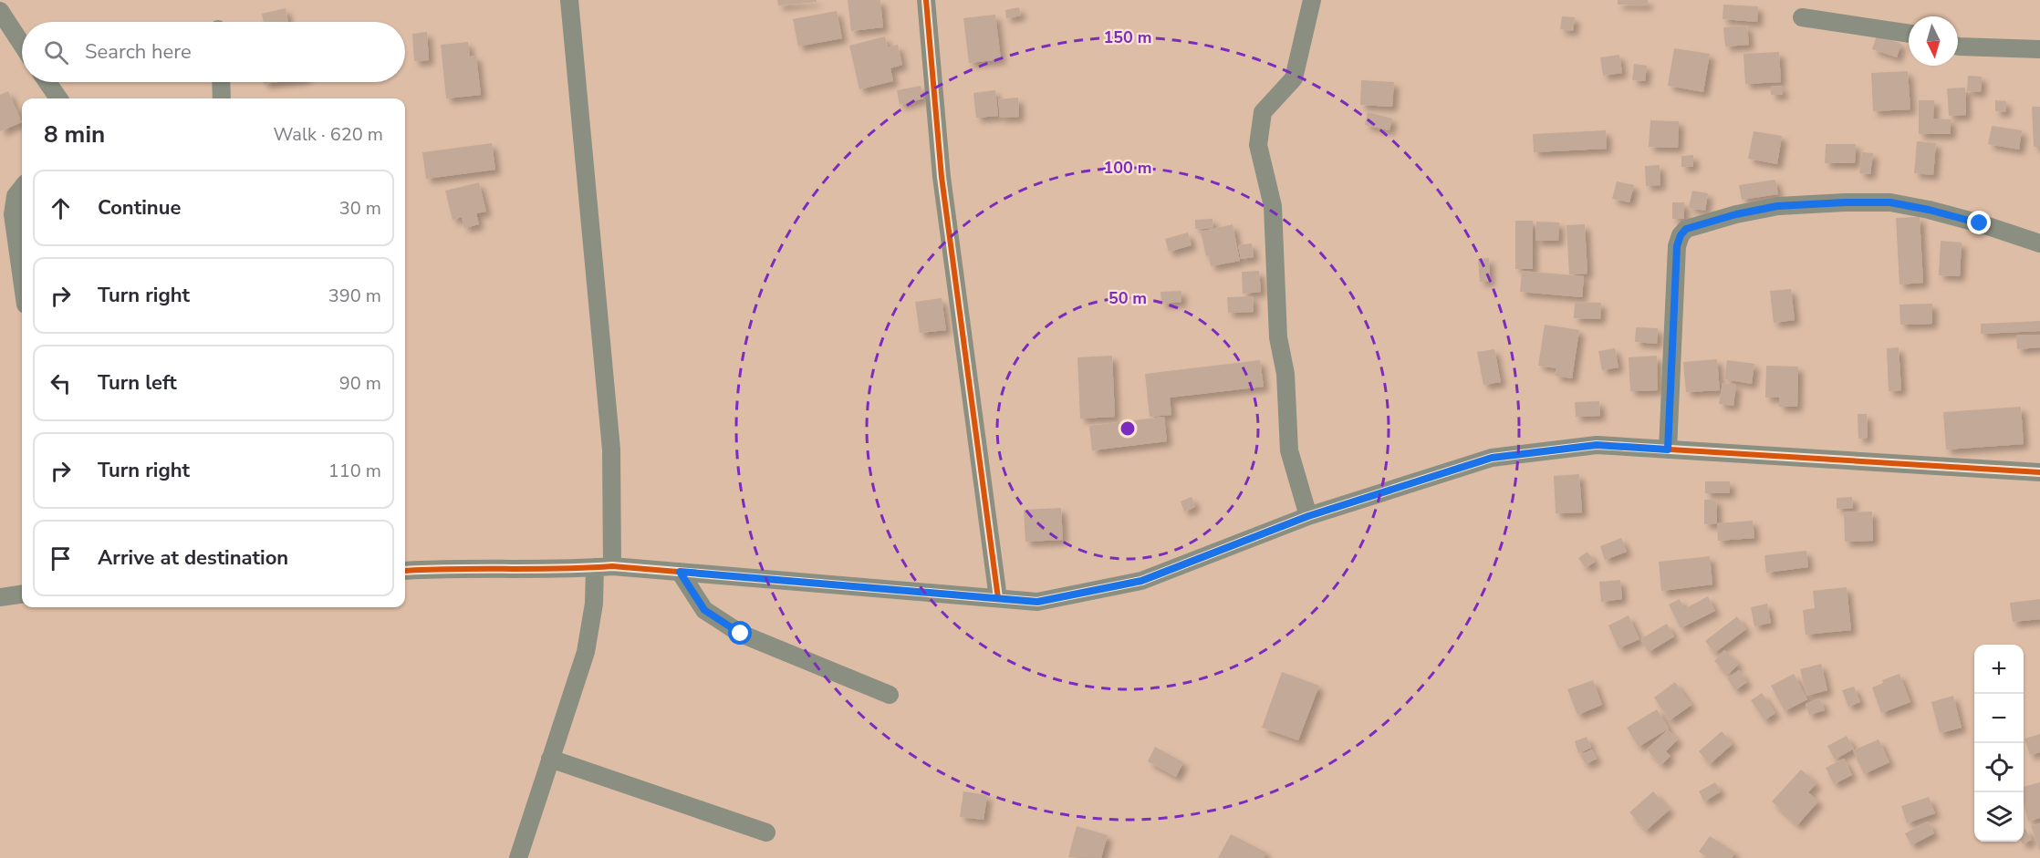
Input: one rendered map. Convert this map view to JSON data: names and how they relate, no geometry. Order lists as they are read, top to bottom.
{
  "north": "bottom",
  "page": {
    "search": "Search here",
    "heading": ["8 min", "Walk · 620 m"],
    "list": [
      ["Continue", "30 m"],
      ["Turn right", "390 m"],
      ["Turn left", "90 m"],
      ["Turn right", "110 m"],
      "Arrive at destination"
    ],
    "map_buttons": ["+", "−"]
  },
  "rings": ["150 m", "100 m", "50 m"]
}
